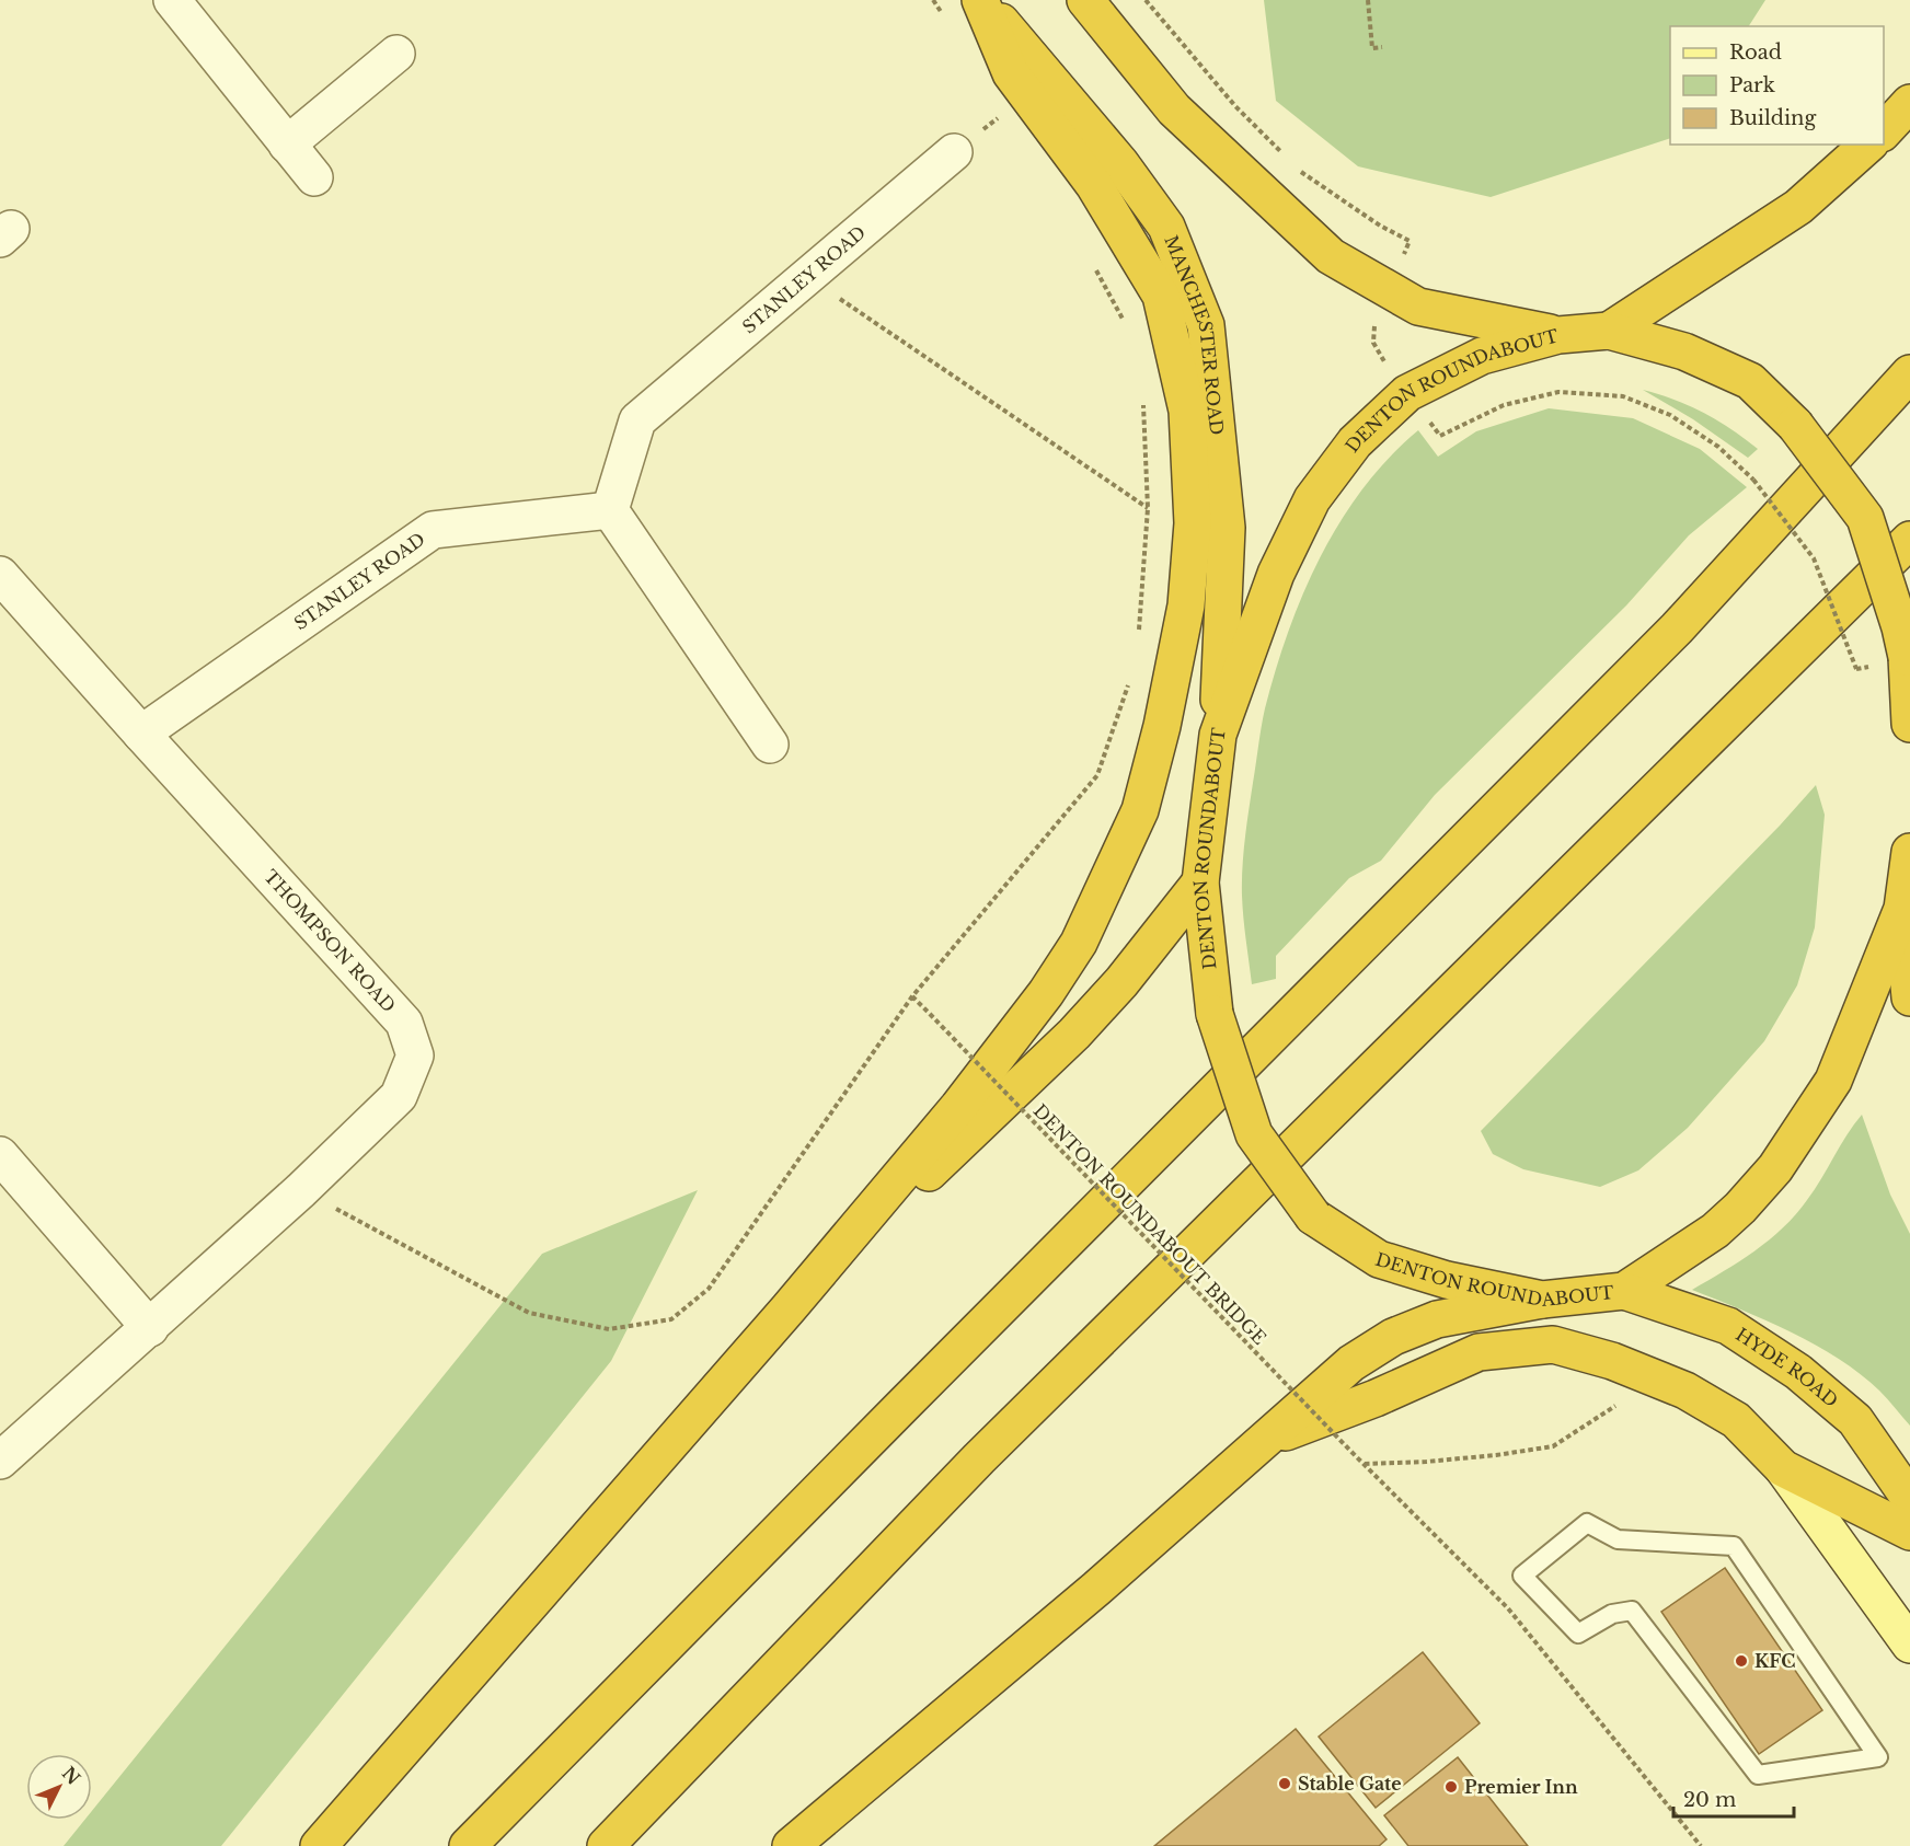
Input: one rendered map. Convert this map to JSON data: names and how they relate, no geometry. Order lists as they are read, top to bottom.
{
  "streets": {
    "highway": ["MANCHESTER ROAD", "DENTON ROUNDABOUT", "HYDE ROAD"],
    "street": ["STANLEY ROAD", "THOMPSON ROAD"],
    "path": ["DENTON ROUNDABOUT BRIDGE"]
  },
  "crossings": [
    ["STANLEY ROAD", "THOMPSON ROAD"],
    ["MANCHESTER ROAD", "DENTON ROUNDABOUT"],
    ["DENTON ROUNDABOUT", "HYDE ROAD"]
  ],
  "places": ["KFC", "Stable Gate", "Premier Inn"],
  "legend": ["Road", "Park", "Building"],
  "scale_bar": "20 m",
  "north": "top right"
}
